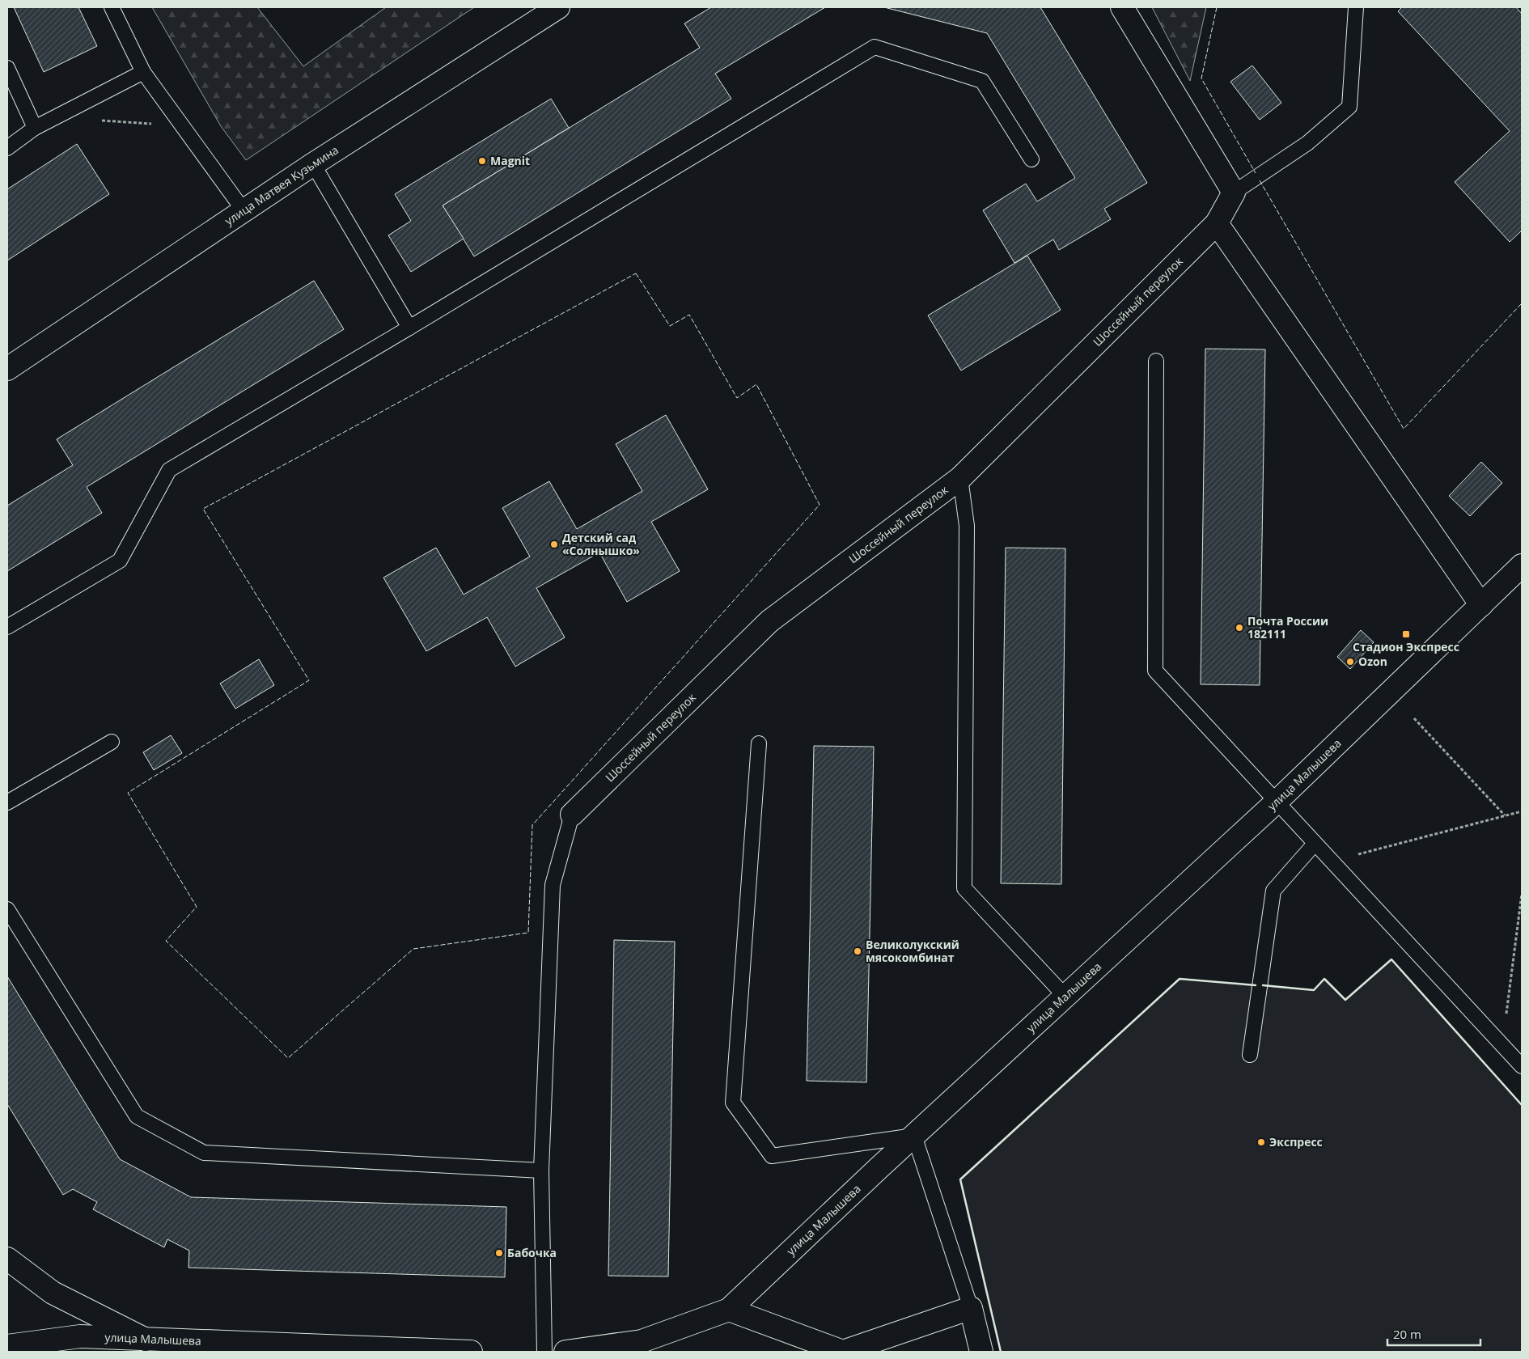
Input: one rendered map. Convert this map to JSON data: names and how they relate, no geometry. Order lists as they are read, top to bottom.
{
  "streets": {
    "street": ["улица Матвея Кузьмина", "Шоссейный переулок", "улица Малышева"]
  },
  "places": {
    "other": [
      "Magnit",
      "Детский сад «Солнышко»",
      "Почта России 182111",
      "Ozon",
      "Великолукский мясокомбинат",
      "Экспресс",
      "Бабочка"
    ],
    "transit": ["Стадион Экспресс"]
  },
  "scale_bar": "20 m"
}
